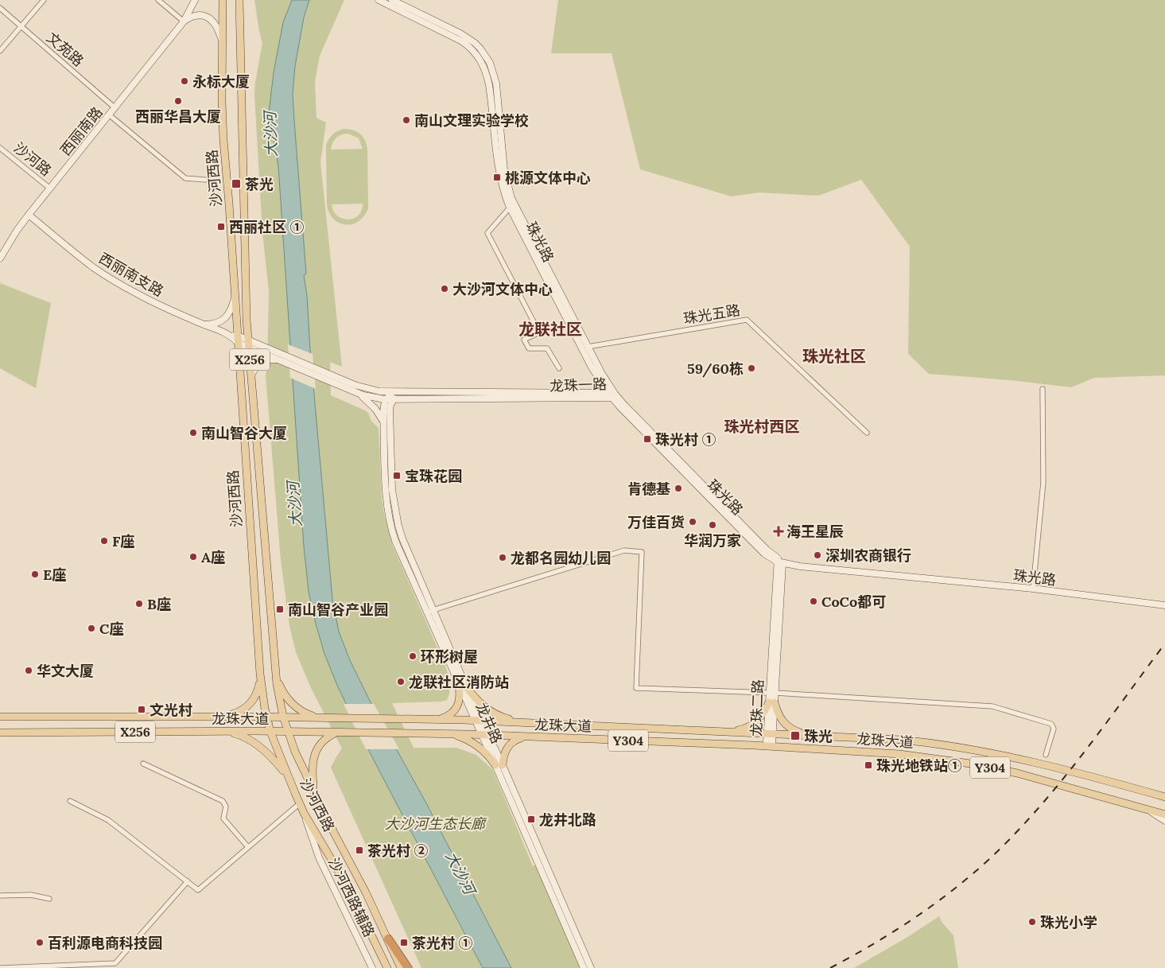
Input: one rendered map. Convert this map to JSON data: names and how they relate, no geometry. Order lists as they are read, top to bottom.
{
  "streets": {
    "main road": [
      "沙河西路",
      "X256",
      "龙珠大道",
      "Y304"
    ],
    "street": [
      "文苑路",
      "西丽南路",
      "沙河路",
      "珠光路",
      "西丽南支路",
      "珠光五路",
      "龙珠一路",
      "龙珠二路",
      "龙井路",
      "沙河西路辅路"
    ]
  },
  "crossings": [
    ["文苑路", "西丽南路"],
    ["西丽南路", "沙河路"],
    ["西丽南路", "西丽南支路"],
    ["沙河西路", "西丽南支路"],
    ["沙河西路", "X256"],
    ["沙河西路", "龙珠一路"],
    ["沙河西路", "龙珠大道"],
    ["沙河西路", "沙河西路辅路"],
    ["珠光路", "珠光五路"],
    ["珠光路", "龙珠一路"],
    ["珠光路", "龙珠二路"],
    ["西丽南支路", "龙珠一路"],
    ["X256", "龙珠大道"],
    ["龙珠一路", "龙井路"],
    ["龙珠二路", "龙珠大道"],
    ["龙珠大道", "龙井路"]
  ],
  "districts": ["龙联社区", "珠光社区", "珠光村西区"],
  "water": ["大沙河"],
  "parks": ["大沙河生态长廊"],
  "places": {
    "other": [
      "永标大厦",
      "西丽华昌大厦",
      "南山文理实验学校",
      "大沙河文体中心",
      "59/60栋",
      "南山智谷大厦",
      "肯德基",
      "万佳百货",
      "华润万家",
      "F座",
      "深圳农商银行",
      "A座",
      "龙都名园幼儿园",
      "E座",
      "CoCo都可",
      "B座",
      "C座",
      "环形树屋",
      "华文大厦",
      "龙联社区消防站",
      "珠光小学",
      "百利源电商科技园"
    ],
    "transit": [
      "桃源文体中心",
      "茶光",
      "西丽社区 ①",
      "珠光村 ①",
      "宝珠花园",
      "南山智谷产业园",
      "文光村",
      "珠光",
      "珠光地铁站①",
      "龙井北路",
      "茶光村 ②",
      "茶光村 ①"
    ],
    "health": ["海王星辰"]
  }
}
